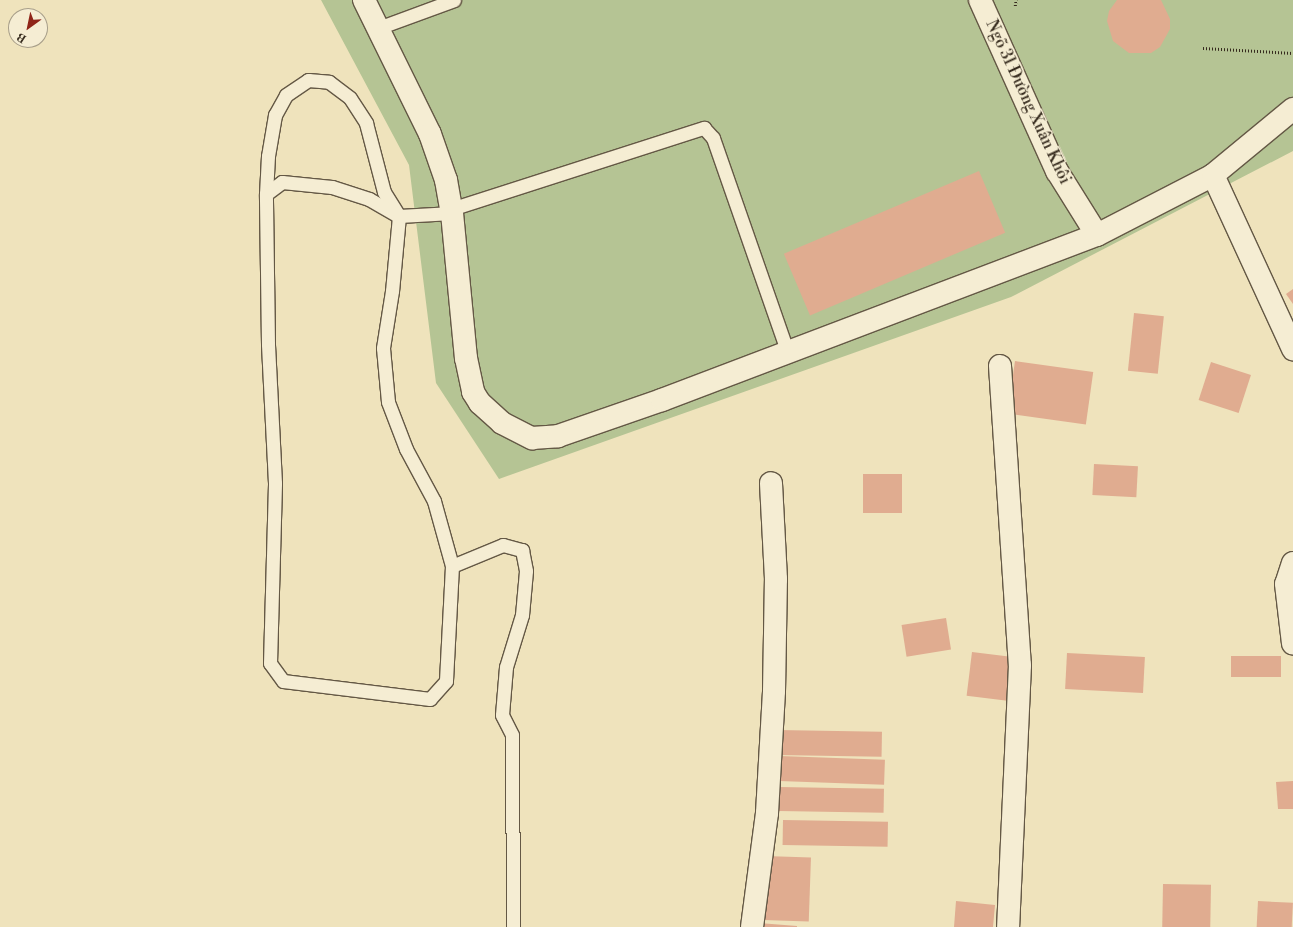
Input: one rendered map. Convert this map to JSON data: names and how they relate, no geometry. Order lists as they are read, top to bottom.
{
  "streets": {
    "street": ["Ngõ 31 Đường Xuân Khôi"]
  },
  "north": "bottom left"
}
